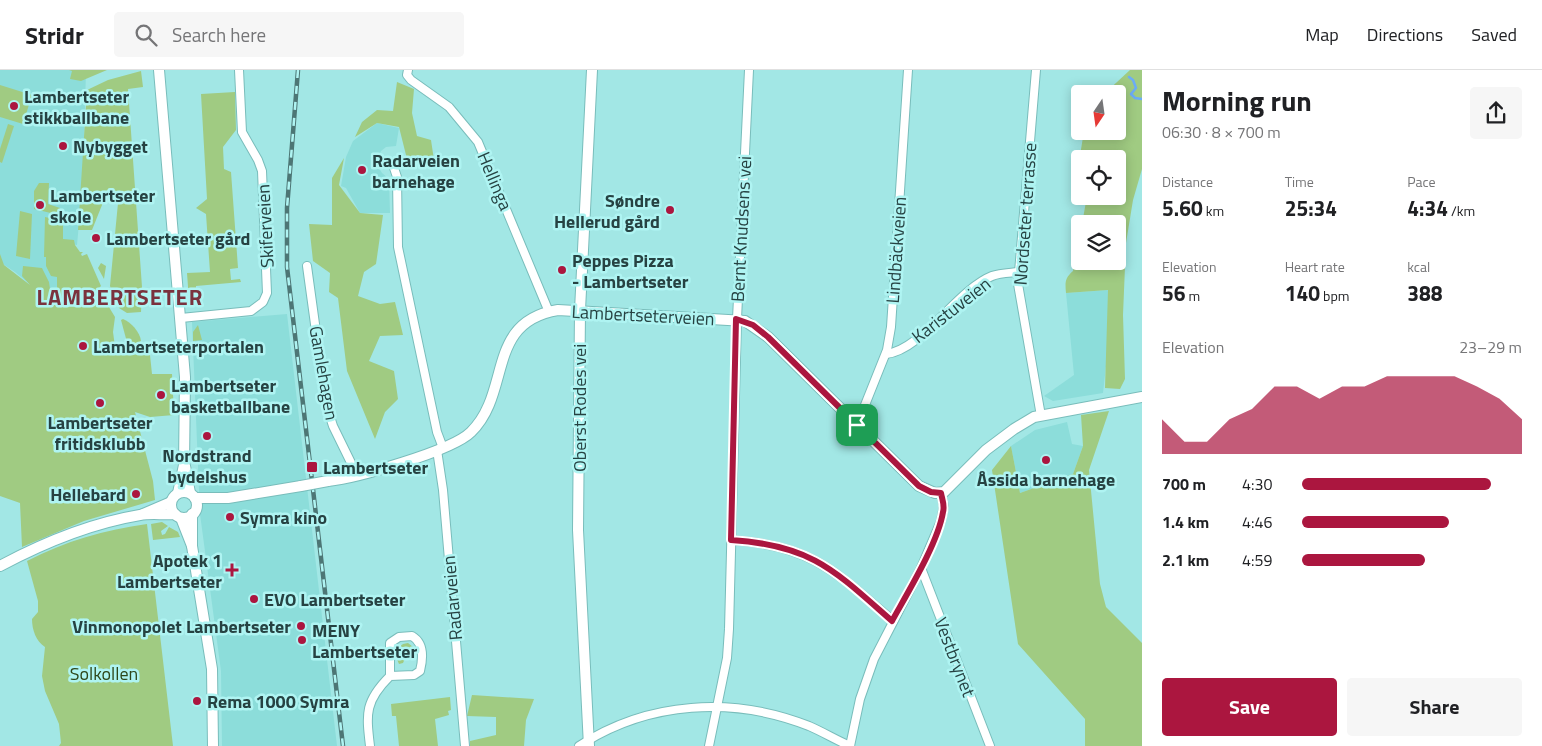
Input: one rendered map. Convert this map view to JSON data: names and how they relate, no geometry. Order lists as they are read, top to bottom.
{
  "streets": {
    "main road": ["Lambertseterveien", "Oberst Rodes vei"],
    "street": [
      "Hellinga",
      "Nordseter terrasse",
      "Skiferveien",
      "Bernt Knudsens vei",
      "Lindbäckveien",
      "Karistuveien",
      "Gamlehagen",
      "Radarveien",
      "Vestbrynet"
    ]
  },
  "crossings": [
    ["Hellinga", "Lambertseterveien"],
    ["Nordseter terrasse", "Karistuveien"],
    ["Bernt Knudsens vei", "Lambertseterveien"],
    ["Lindbäckveien", "Karistuveien"],
    ["Lindbäckveien", "Lambertseterveien"],
    ["Lambertseterveien", "Gamlehagen"],
    ["Lambertseterveien", "Oberst Rodes vei"],
    ["Lambertseterveien", "Radarveien"]
  ],
  "districts": ["LAMBERTSETER"],
  "parks": ["Solkollen"],
  "places": {
    "other": [
      "Lambertseter stikkballbane",
      "Nybygget",
      "Radarveien barnehage",
      "Lambertseter skole",
      "Søndre Hellerud gård",
      "Lambertseter gård",
      "Peppes Pizza - Lambertseter",
      "Lambertseterportalen",
      "Lambertseter basketballbane",
      "Lambertseter fritidsklubb",
      "Nordstrand bydelshus",
      "Åssida barnehage",
      "Hellebard",
      "Symra kino",
      "EVO Lambertseter",
      "Vinmonopolet Lambertseter",
      "MENY Lambertseter",
      "Rema 1000 Symra"
    ],
    "transit": ["Lambertseter"],
    "health": ["Apotek 1 Lambertseter"]
  },
  "north": "bottom",
  "page": {
    "header": "Stridr",
    "search": "Search here",
    "nav": ["Map", "Directions", "Saved"],
    "heading": ["Morning run", "06:30 · 8 × 700 m"],
    "stats": [
      ["Distance", "5.60 km"],
      ["Time", "25:34"],
      ["Pace", "4:34 /km"],
      ["Elevation", "56 m"],
      ["Heart rate", "140 bpm"],
      ["kcal", "388"]
    ],
    "chart": ["Elevation", "23–29 m"],
    "list": [
      {
        "name": "700 m",
        "note": "4:30"
      },
      {
        "name": "1.4 km",
        "note": "4:46"
      },
      {
        "name": "2.1 km",
        "note": "4:59"
      }
    ],
    "buttons": ["Save", "Share"]
  }
}
